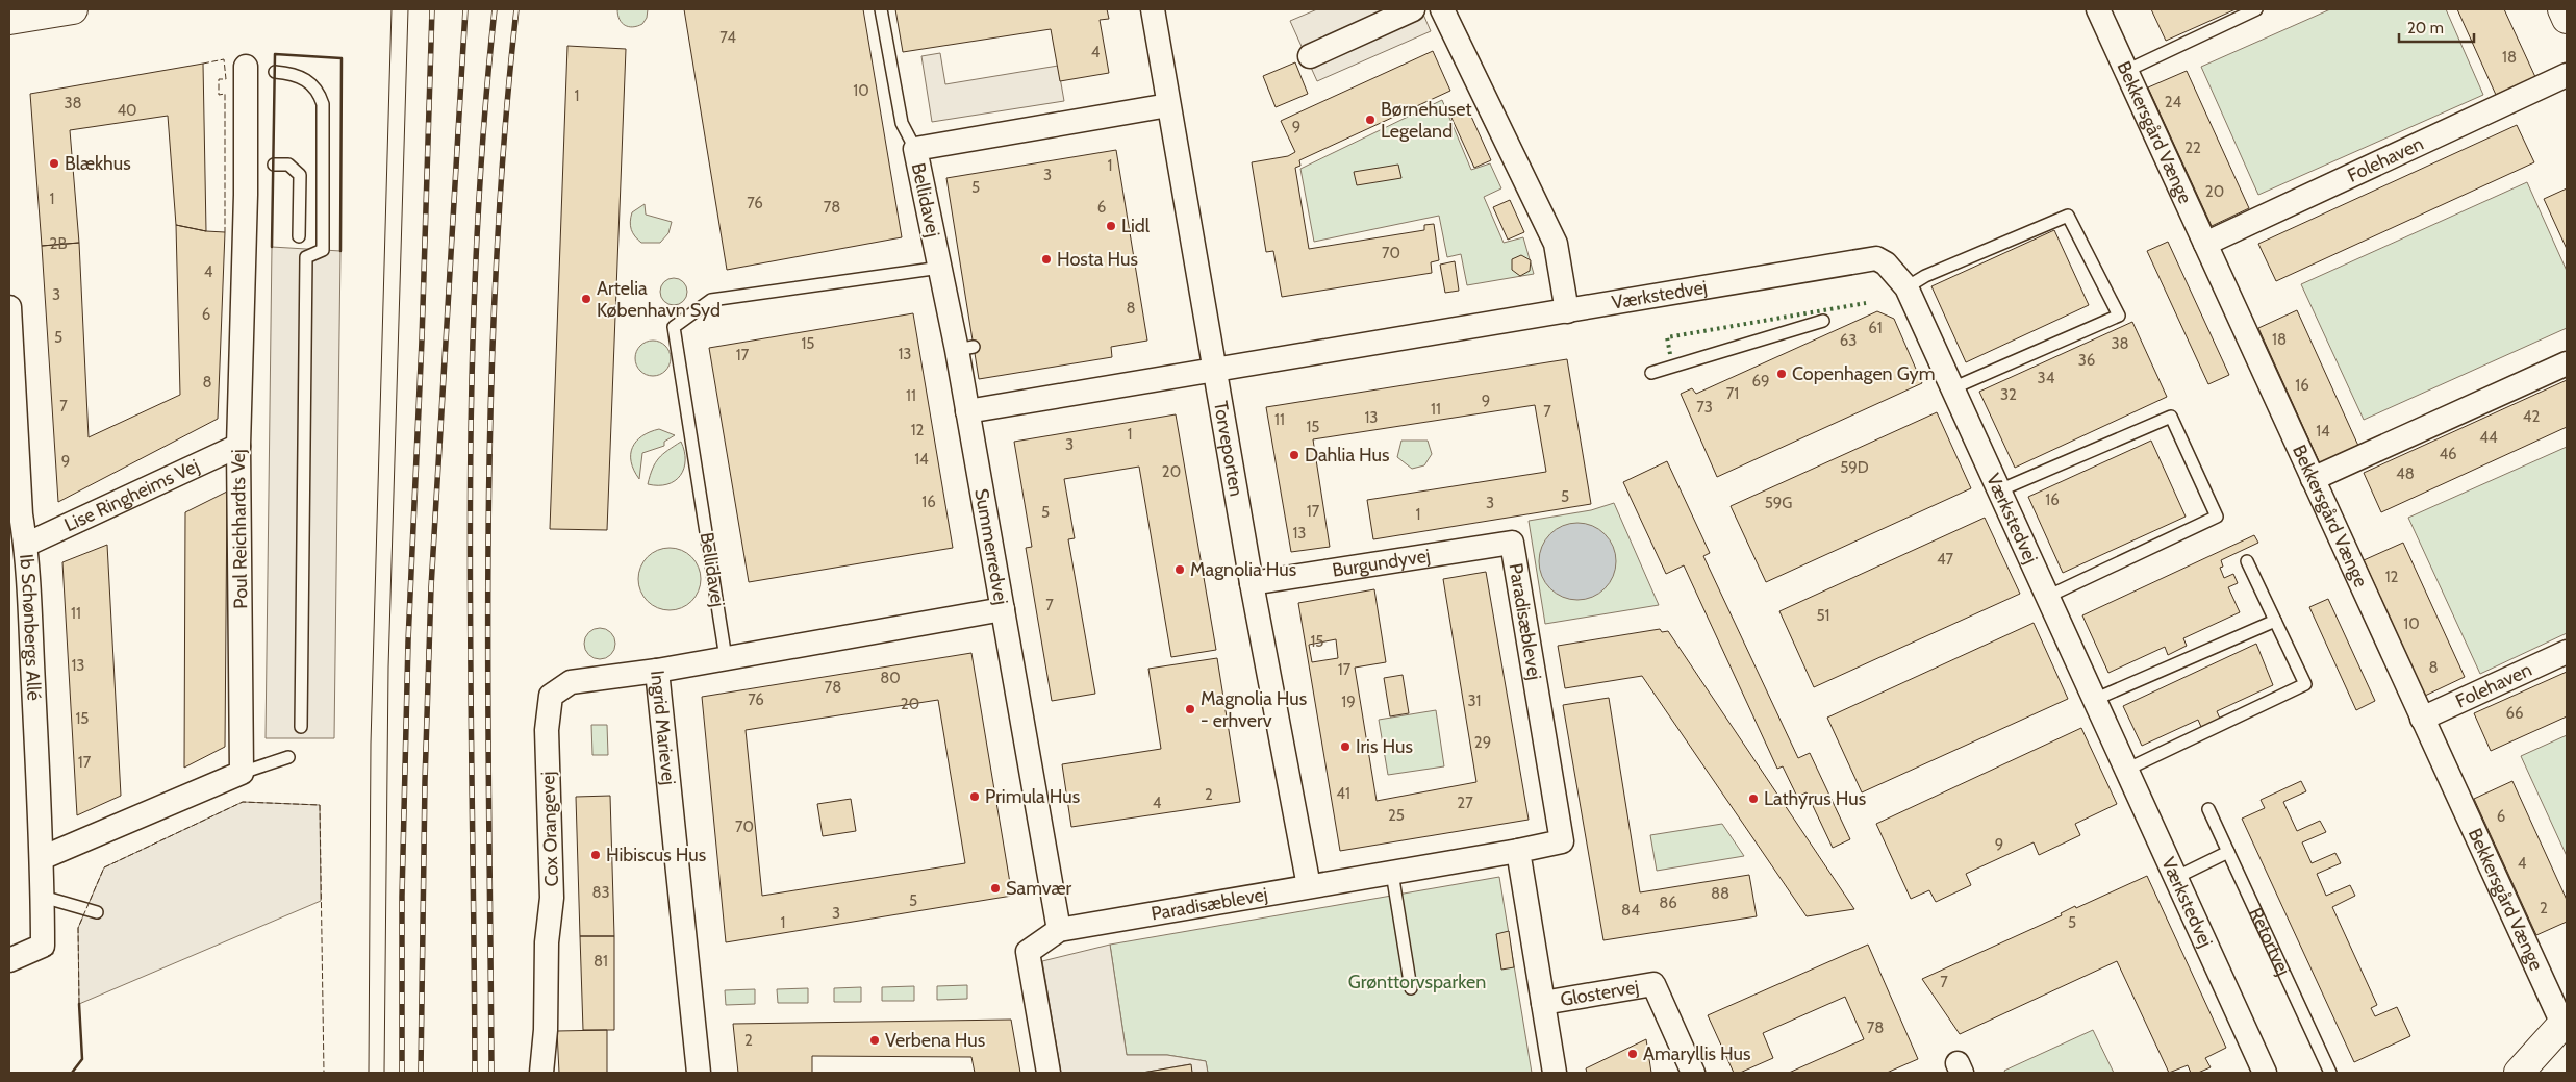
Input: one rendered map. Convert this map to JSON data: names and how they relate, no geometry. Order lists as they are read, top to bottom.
{
  "streets": {
    "street": [
      "Bekkersgård Vænge",
      "Folehaven",
      "Bellidavej",
      "Værkstedvej",
      "Torveporten",
      "Lise Ringheims Vej",
      "Poul Reichhardts Vej",
      "Summerredvej",
      "Burgundyvej",
      "Paradisæblevej",
      "Ib Schønbergs Allé",
      "Ingrid Marievej",
      "Cox Orangevej",
      "Glostervej"
    ],
    "lane": ["Retortvej"]
  },
  "crossings": [
    ["Bekkersgård Vænge", "Folehaven"],
    ["Bellidavej", "Torveporten"],
    ["Bellidavej", "Summerredvej"],
    ["Bellidavej", "Ingrid Marievej"],
    ["Værkstedvej", "Torveporten"],
    ["Torveporten", "Burgundyvej"],
    ["Torveporten", "Paradisæblevej"],
    ["Lise Ringheims Vej", "Poul Reichhardts Vej"],
    ["Lise Ringheims Vej", "Ib Schønbergs Allé"],
    ["Summerredvej", "Paradisæblevej"],
    ["Summerredvej", "Ingrid Marievej"],
    ["Burgundyvej", "Paradisæblevej"],
    ["Ingrid Marievej", "Cox Orangevej"]
  ],
  "parks": ["Grønttorvsparken"],
  "places": [
    "Børnehuset Legeland",
    "Blækhus",
    "Lidl",
    "Hosta Hus",
    "Artelia København Syd",
    "Copenhagen Gym",
    "Dahlia Hus",
    "Magnolia Hus",
    "Magnolia Hus - erhverv",
    "Iris Hus",
    "Primula Hus",
    "Lathyrus Hus",
    "Hibiscus Hus",
    "Samvær",
    "Verbena Hus",
    "Amaryllis Hus"
  ],
  "house_numbers": [
    "74",
    "4",
    "18",
    "10",
    "1",
    "24",
    "38",
    "40",
    "9",
    "22",
    "1",
    "3",
    "5",
    "20",
    "1",
    "76",
    "78",
    "6",
    "2B",
    "70",
    "4",
    "3",
    "8",
    "6",
    "61",
    "5",
    "18",
    "63",
    "15",
    "38",
    "13",
    "17",
    "36",
    "34",
    "69",
    "8",
    "16",
    "71",
    "32",
    "11",
    "9",
    "7",
    "73",
    "11",
    "7",
    "42",
    "13",
    "11",
    "15",
    "12",
    "14",
    "1",
    "44",
    "3",
    "46",
    "14",
    "9",
    "59D",
    "20",
    "48",
    "5",
    "16",
    "16",
    "3",
    "59G",
    "17",
    "5",
    "1",
    "13",
    "47",
    "12",
    "7",
    "11",
    "51",
    "10",
    "15",
    "13",
    "8",
    "17",
    "80",
    "78",
    "76",
    "31",
    "19",
    "20",
    "66",
    "15",
    "29",
    "17",
    "41",
    "2",
    "4",
    "27",
    "25",
    "6",
    "70",
    "9",
    "4",
    "83",
    "88",
    "5",
    "86",
    "2",
    "84",
    "3",
    "1",
    "5",
    "81",
    "7",
    "78",
    "2"
  ],
  "scale_bar": "20 m"
}
